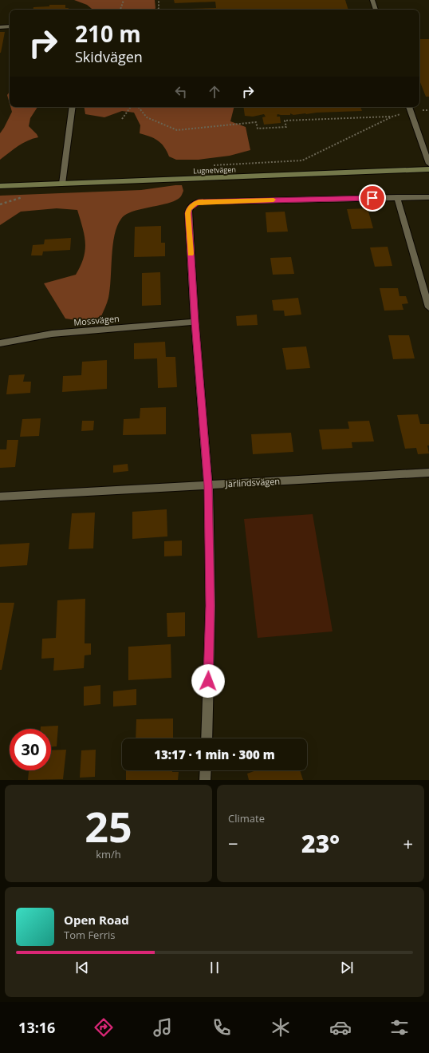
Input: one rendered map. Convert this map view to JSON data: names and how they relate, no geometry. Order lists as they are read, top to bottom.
{
  "streets": {
    "street": ["Lugnetvägen", "Mossvägen", "Järlindsvägen"]
  },
  "page": {
    "turn": ["210 m", "Skidvägen"],
    "limit": "30",
    "trip": "13:17 · 1 min · 300 m",
    "tile": [
      ["25", "km/h"],
      "Climate"
    ],
    "heat": ["−", "23°", "+"],
    "song": ["Open Road", "Tom Ferris"],
    "tabs": "13:16"
  }
}
